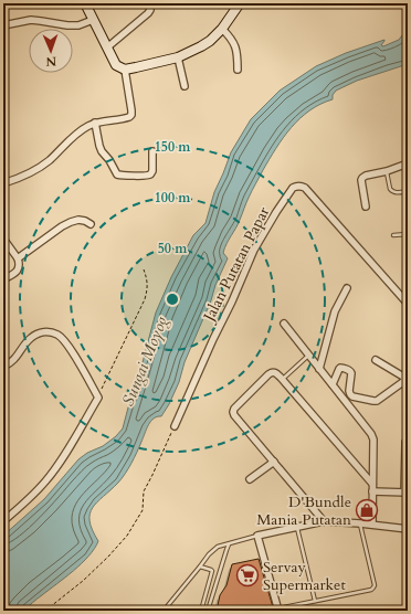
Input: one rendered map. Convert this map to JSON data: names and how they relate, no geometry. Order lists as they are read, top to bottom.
{
  "streets": {
    "street": ["Jalan Putatan Papar"]
  },
  "water": ["Sungai Moyog"],
  "places": {
    "shop": ["D'Bundle Mania Putatan"],
    "supermarket": ["Servay Supermarket"]
  },
  "north": "bottom",
  "rings": ["150 m", "100 m", "50 m"]
}
